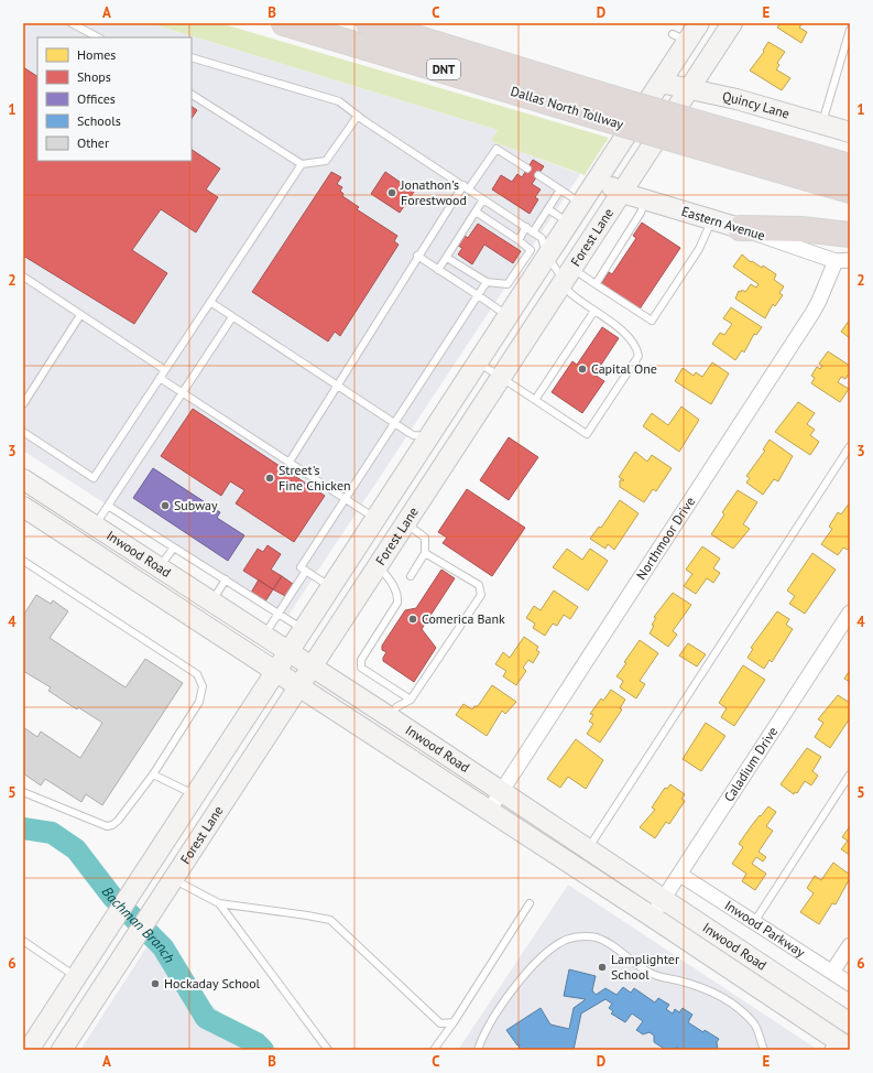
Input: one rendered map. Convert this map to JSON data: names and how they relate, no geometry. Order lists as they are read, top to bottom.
{
  "streets": {
    "highway": ["DNT", "Dallas North Tollway"],
    "main road": [
      "Quincy Lane",
      "Eastern Avenue",
      "Forest Lane",
      "Inwood Road"
    ],
    "street": ["Northmoor Drive", "Caladium Drive", "Inwood Parkway"]
  },
  "crossings": [
    ["Quincy Lane", "Forest Lane"],
    ["Eastern Avenue", "Forest Lane"],
    ["Eastern Avenue", "Northmoor Drive"],
    ["Forest Lane", "Inwood Road"],
    ["Northmoor Drive", "Inwood Road"],
    ["Inwood Road", "Caladium Drive"],
    ["Caladium Drive", "Inwood Parkway"]
  ],
  "water": ["Bachman Branch"],
  "places": [
    "Jonathon's Forestwood",
    "Capital One",
    "Street's Fine Chicken",
    "Subway",
    "Comerica Bank",
    "Lamplighter School",
    "Hockaday School"
  ],
  "legend": [
    "Homes",
    "Shops",
    "Offices",
    "Schools",
    "Other"
  ],
  "grid": {
    "columns": [
      "A",
      "B",
      "C",
      "D",
      "E"
    ],
    "rows": [
      "1",
      "2",
      "3",
      "4",
      "5",
      "6"
    ]
  }
}
